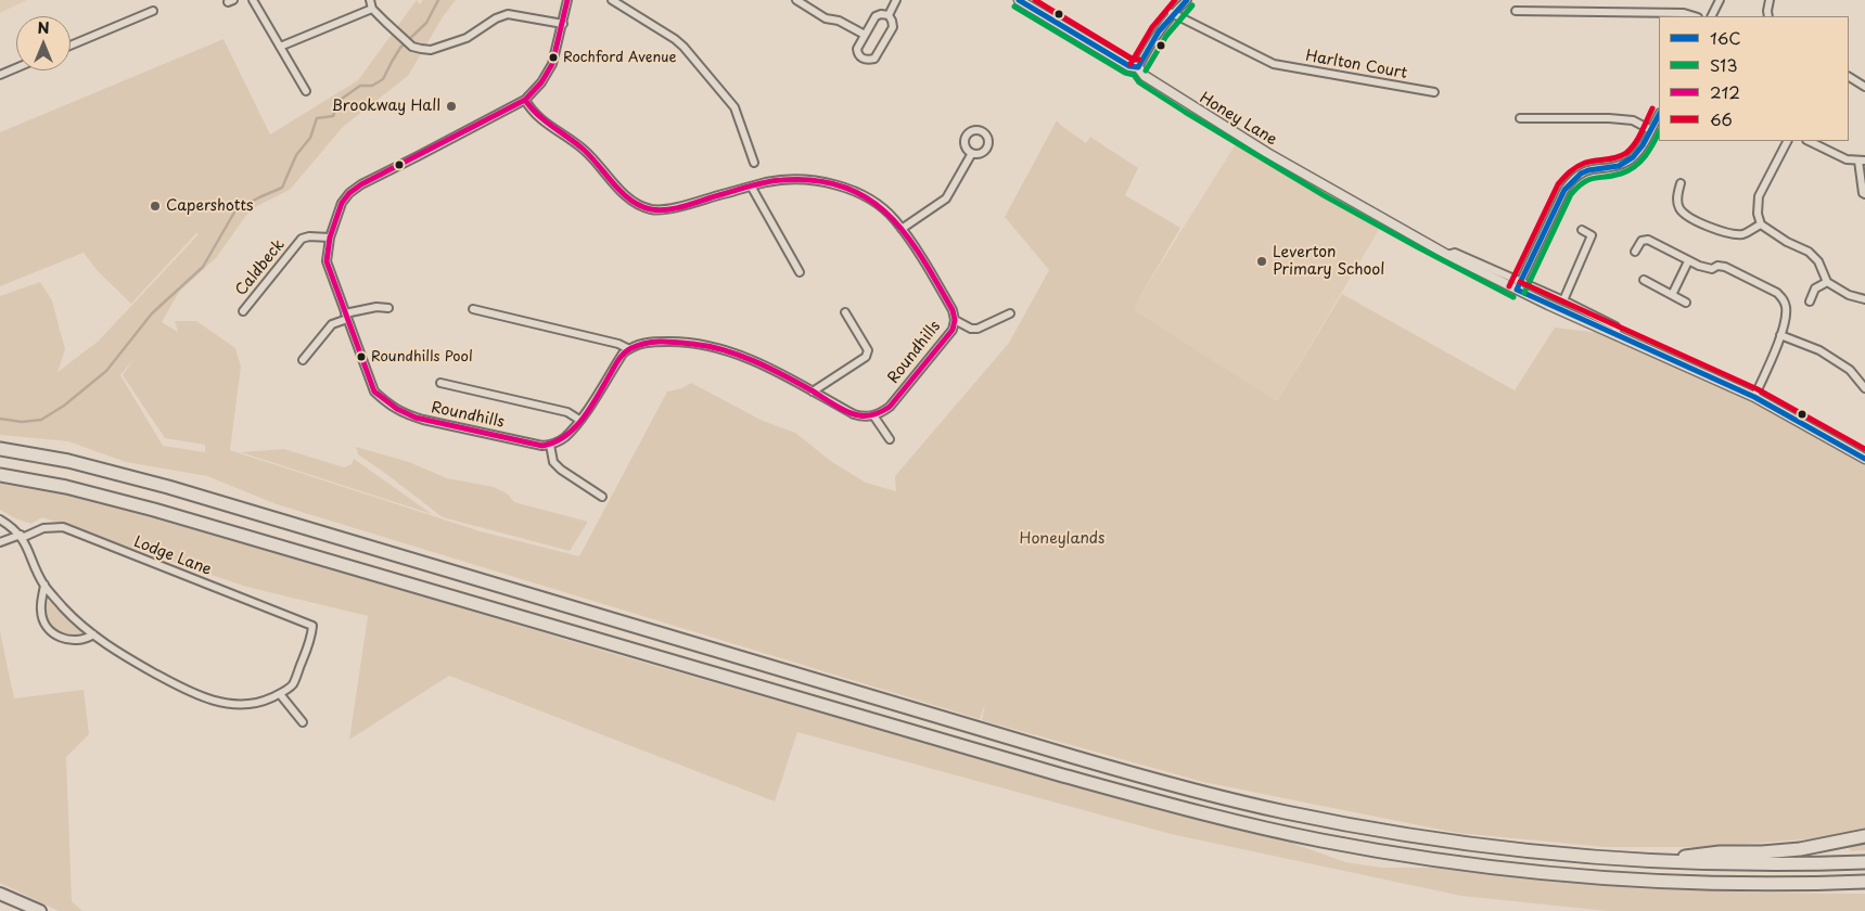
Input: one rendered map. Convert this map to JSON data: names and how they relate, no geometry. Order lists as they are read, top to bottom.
{
  "streets": {
    "street": [
      "Harlton Court",
      "Honey Lane",
      "Caldbeck",
      "Roundhills",
      "Lodge Lane"
    ]
  },
  "crossings": [
    ["Caldbeck", "Roundhills"]
  ],
  "parks": ["Honeylands"],
  "places": [
    "Rochford Avenue",
    "Brookway Hall",
    "Capershotts",
    "Leverton Primary School",
    "Roundhills Pool"
  ],
  "lines": [
    "transit line 16C",
    "transit line 212",
    "transit line 66",
    "transit line S13"
  ],
  "legend": [
    "16C",
    "S13",
    "212",
    "66"
  ],
  "north": "top"
}
